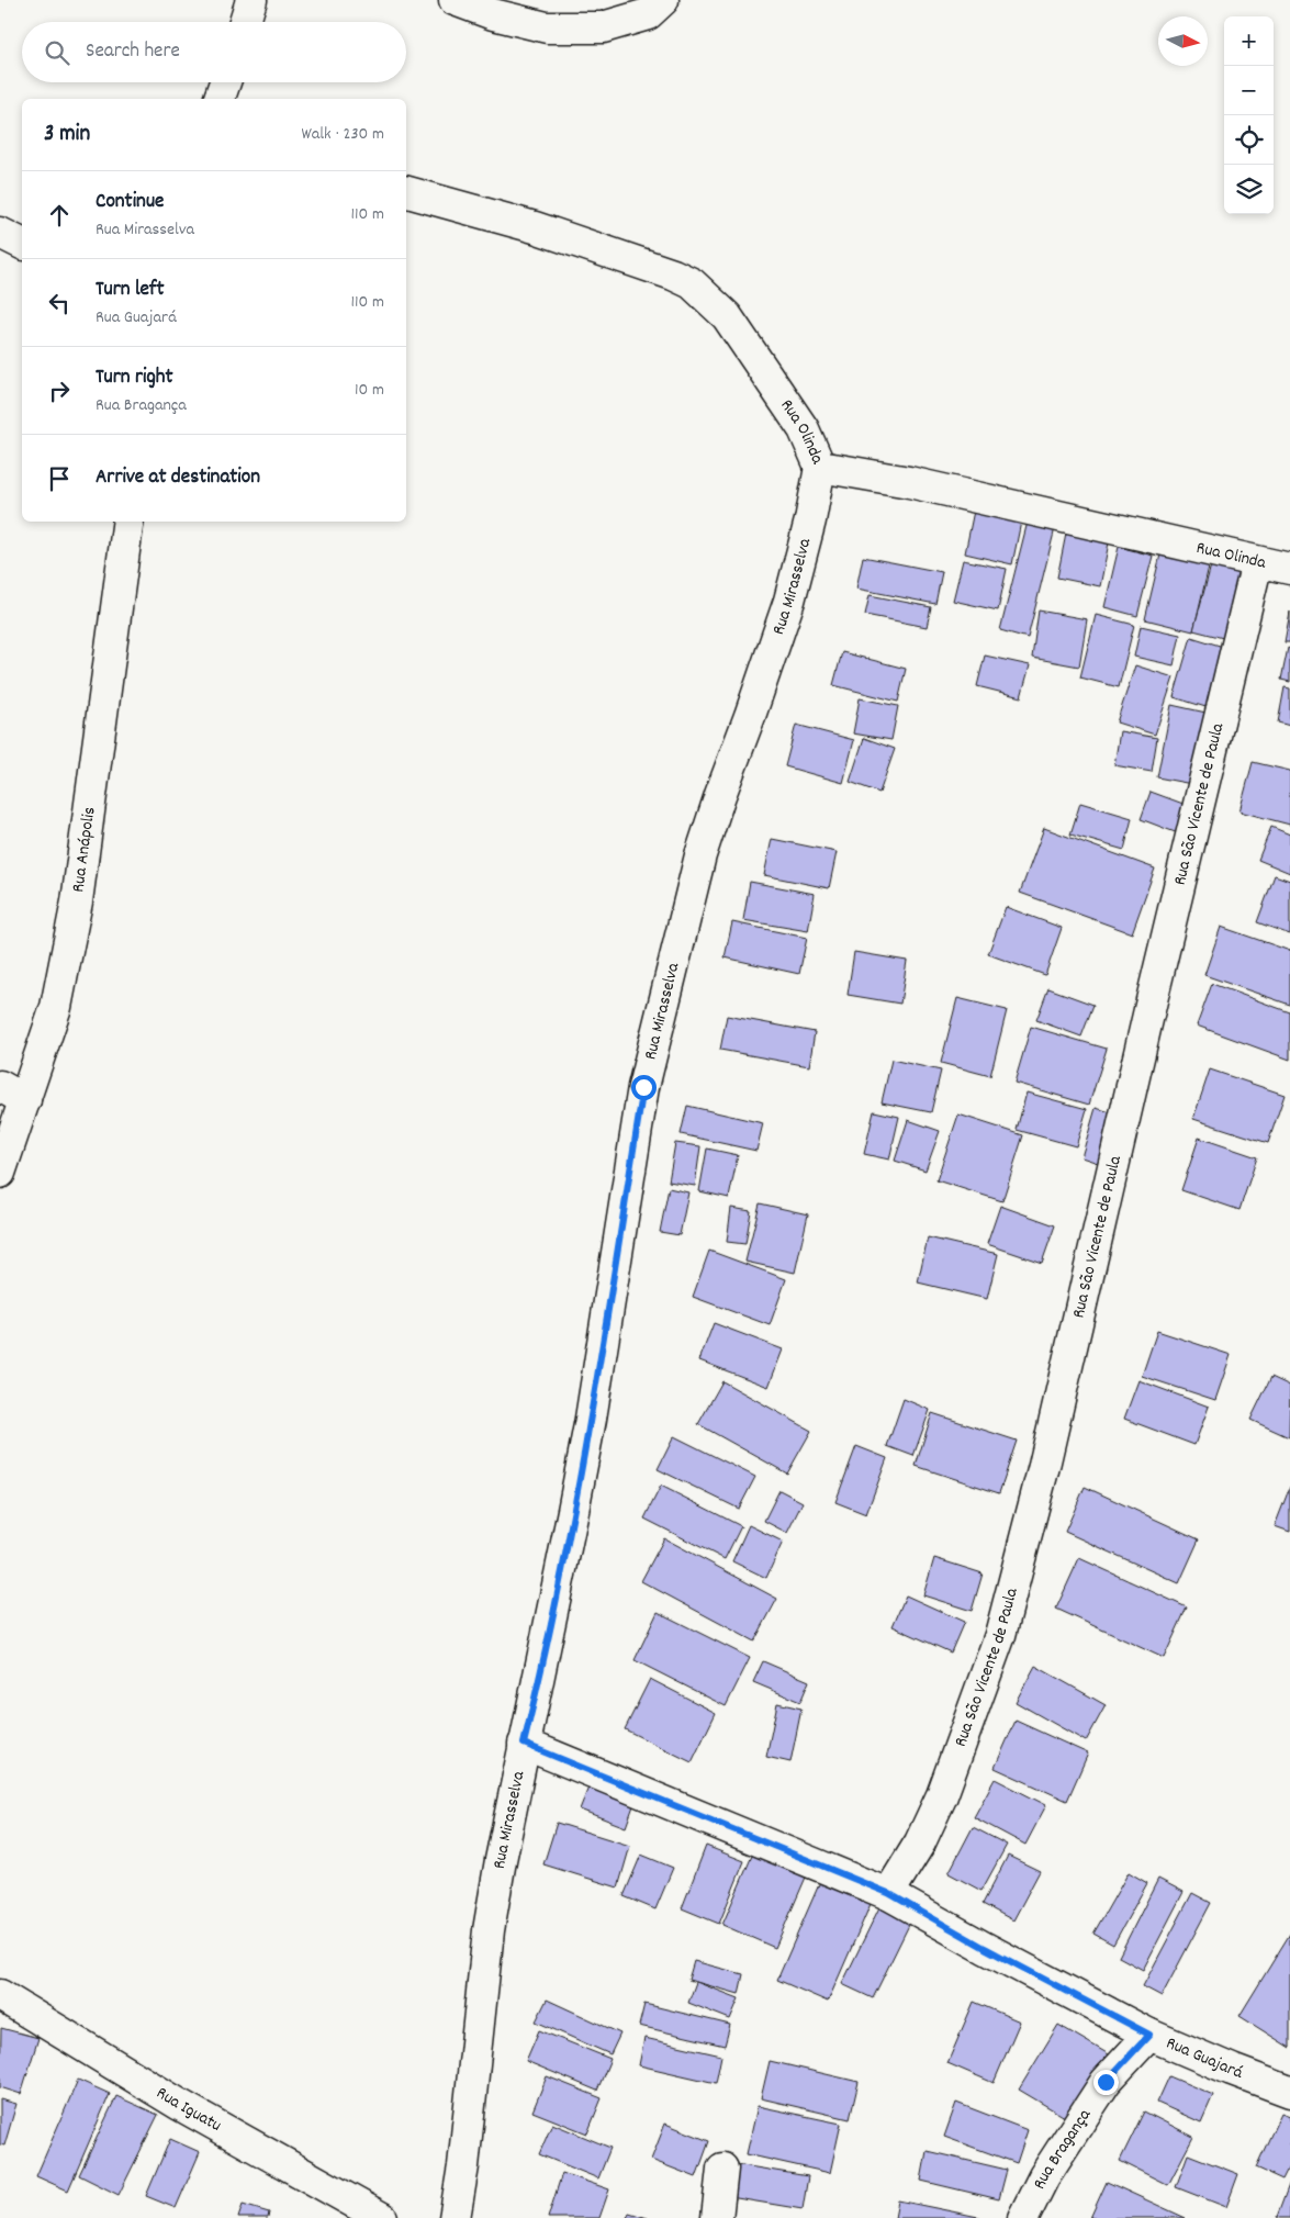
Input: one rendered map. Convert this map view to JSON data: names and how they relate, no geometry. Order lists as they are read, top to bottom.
{
  "streets": {
    "street": [
      "Rua Olinda",
      "Rua Mirasselva",
      "Rua São Vicente de Paula",
      "Rua Anápolis",
      "Rua Guajará",
      "Rua Iguatu",
      "Rua Bragança"
    ]
  },
  "crossings": [
    ["Rua Olinda", "Rua Mirasselva"],
    ["Rua Olinda", "Rua São Vicente de Paula"],
    ["Rua Mirasselva", "Rua Guajará"],
    ["Rua São Vicente de Paula", "Rua Guajará"],
    ["Rua Guajará", "Rua Bragança"]
  ],
  "north": "right",
  "page": {
    "map_buttons": ["+", "−"],
    "search": "Search here",
    "heading": ["3 min", "Walk · 230 m"],
    "list": [
      ["Continue", "Rua Mirasselva", "110 m"],
      ["Turn left", "Rua Guajará", "110 m"],
      ["Turn right", "Rua Bragança", "10 m"],
      "Arrive at destination"
    ]
  }
}
